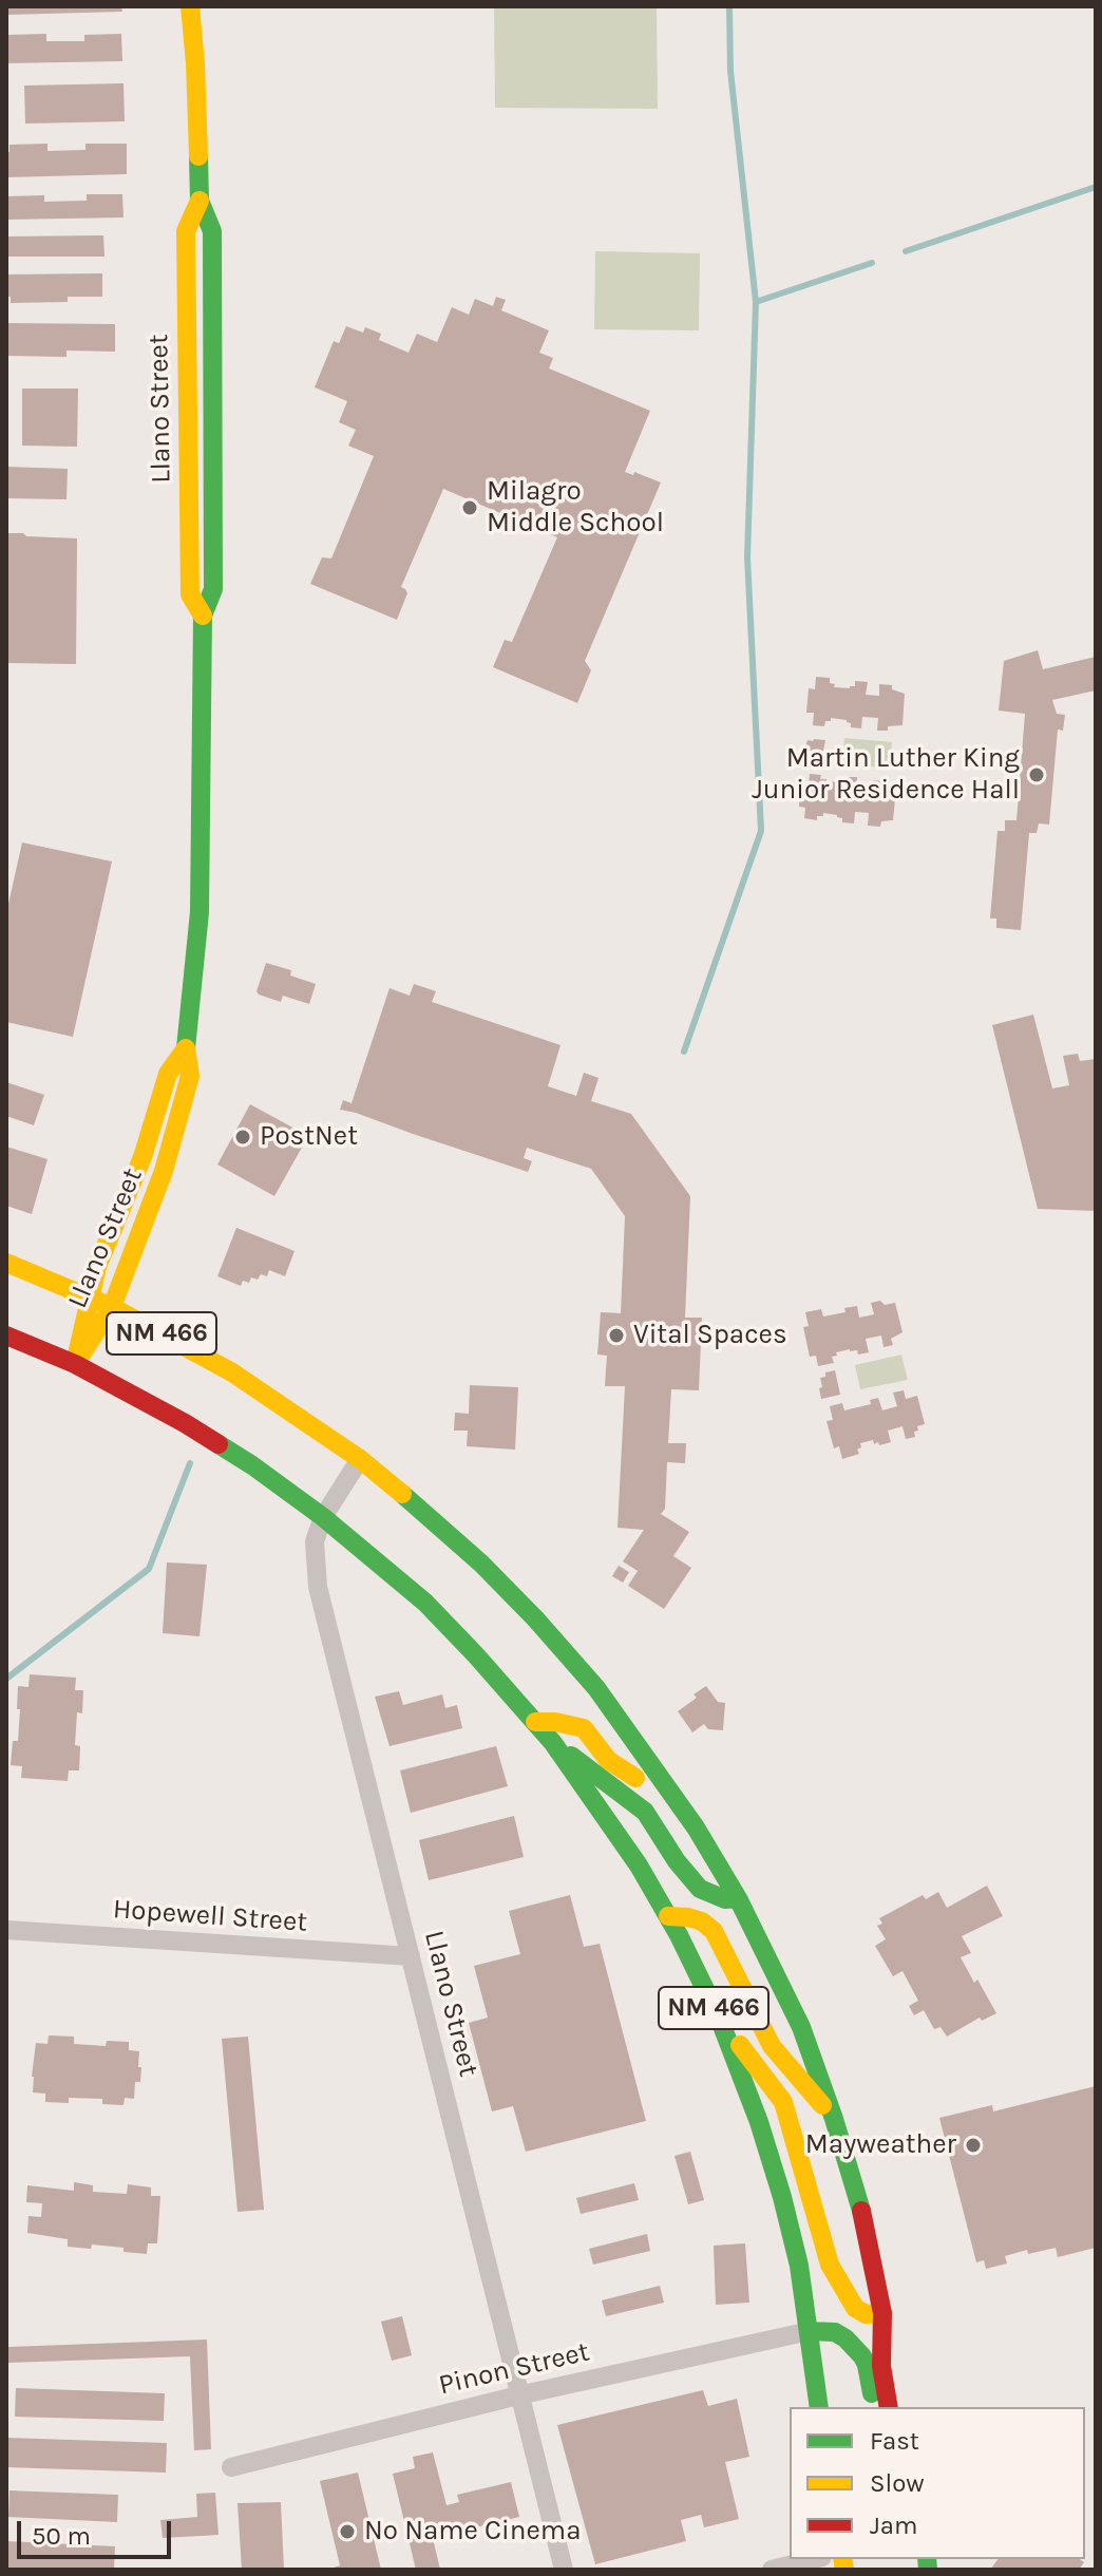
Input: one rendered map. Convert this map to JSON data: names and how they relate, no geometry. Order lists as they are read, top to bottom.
{
  "streets": {
    "main road": ["Llano Street", "NM 466"],
    "street": ["Hopewell Street", "Pinon Street"]
  },
  "crossings": [
    ["Llano Street", "NM 466"],
    ["Llano Street", "Hopewell Street"],
    ["Llano Street", "Pinon Street"],
    ["NM 466", "Pinon Street"]
  ],
  "places": [
    "Milagro Middle School",
    "Martin Luther King Junior Residence Hall",
    "PostNet",
    "Vital Spaces",
    "Mayweather",
    "No Name Cinema"
  ],
  "legend": ["Fast", "Slow", "Jam"],
  "scale_bar": "50 m"
}
